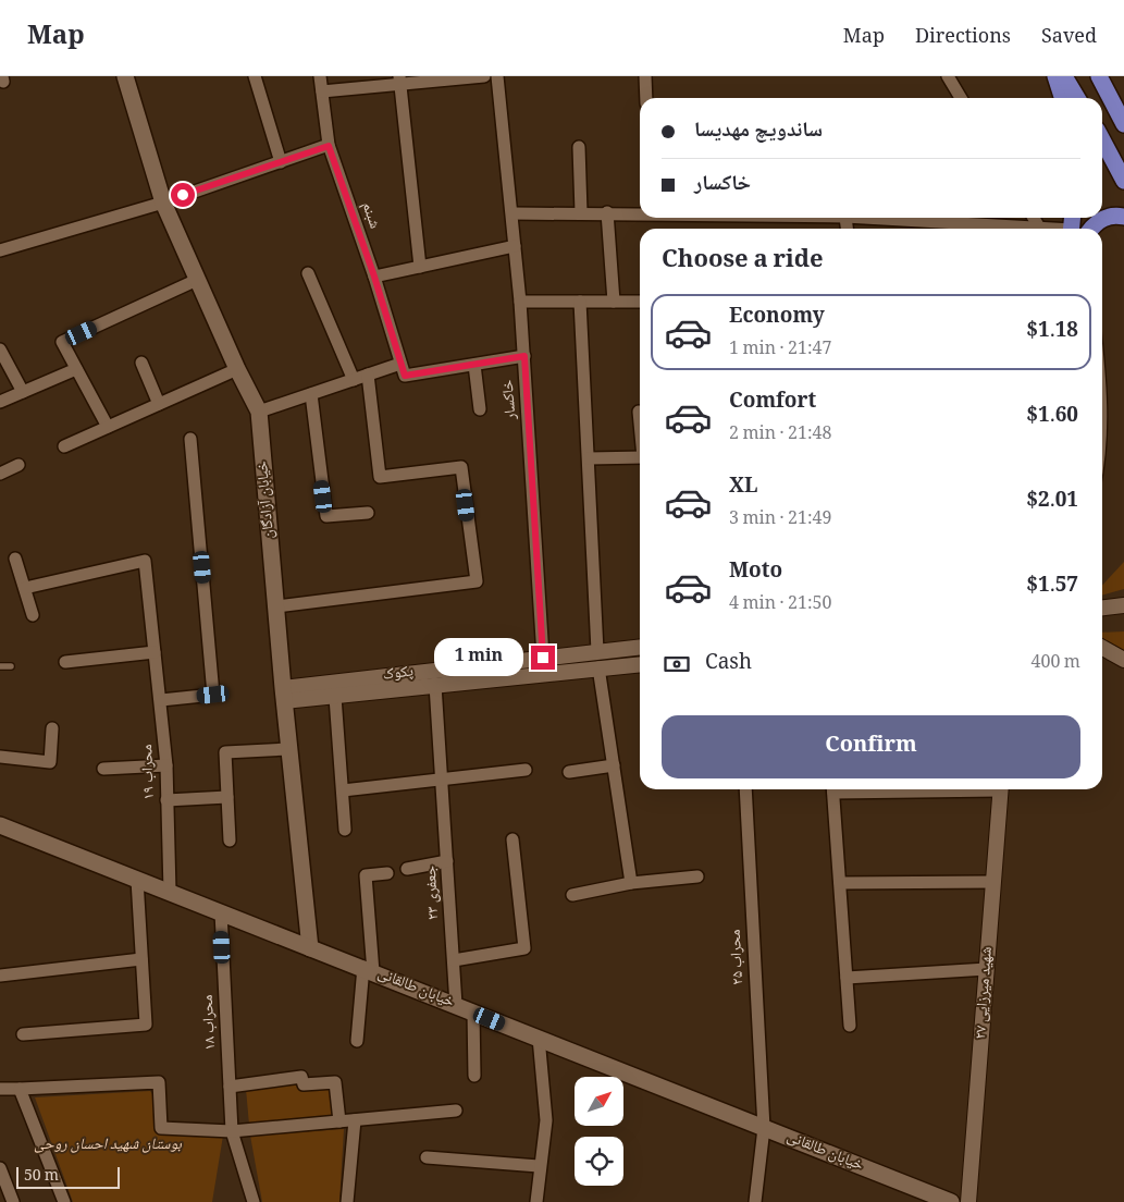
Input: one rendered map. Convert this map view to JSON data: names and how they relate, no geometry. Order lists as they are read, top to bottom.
{
  "streets": {
    "main road": ["خیابان آزادگان", "خیابان طالقانی"],
    "street": [
      "شبنم",
      "خاکسار",
      "پکوک",
      "محراب ۱۹",
      "جعفری ۲۳",
      "محراب ۲۵",
      "شهید میرزایی ۲۷",
      "محراب ۱۸"
    ]
  },
  "crossings": [
    ["خاکسار", "پکوک"],
    ["خیابان آزادگان", "پکوک"],
    ["خیابان آزادگان", "خیابان طالقانی"],
    ["پکوک", "جعفری ۲۳"],
    ["محراب ۱۹", "خیابان طالقانی"],
    ["جعفری ۲۳", "خیابان طالقانی"],
    ["محراب ۲۵", "خیابان طالقانی"],
    ["خیابان طالقانی", "محراب ۱۸"]
  ],
  "parks": ["بوستان شهید احسان روحی"],
  "scale_bar": "50 m",
  "north": "top right",
  "page": {
    "header": "Map",
    "nav": ["Map", "Directions", "Saved"],
    "banner": ["ساندویچ مهدیسا", "خاکسار"],
    "heading": "Choose a ride",
    "list": [
      {
        "name": "Economy",
        "note": "1 min · 21:47",
        "value": "$1.18"
      },
      {
        "name": "Comfort",
        "note": "2 min · 21:48",
        "value": "$1.60"
      },
      {
        "name": "XL",
        "note": "3 min · 21:49",
        "value": "$2.01"
      },
      {
        "name": "Moto",
        "note": "4 min · 21:50",
        "value": "$1.57"
      }
    ],
    "pay": ["Cash", "400 m"],
    "bubble": "1 min",
    "buttons": "Confirm",
    "scale": "50 m"
  }
}
